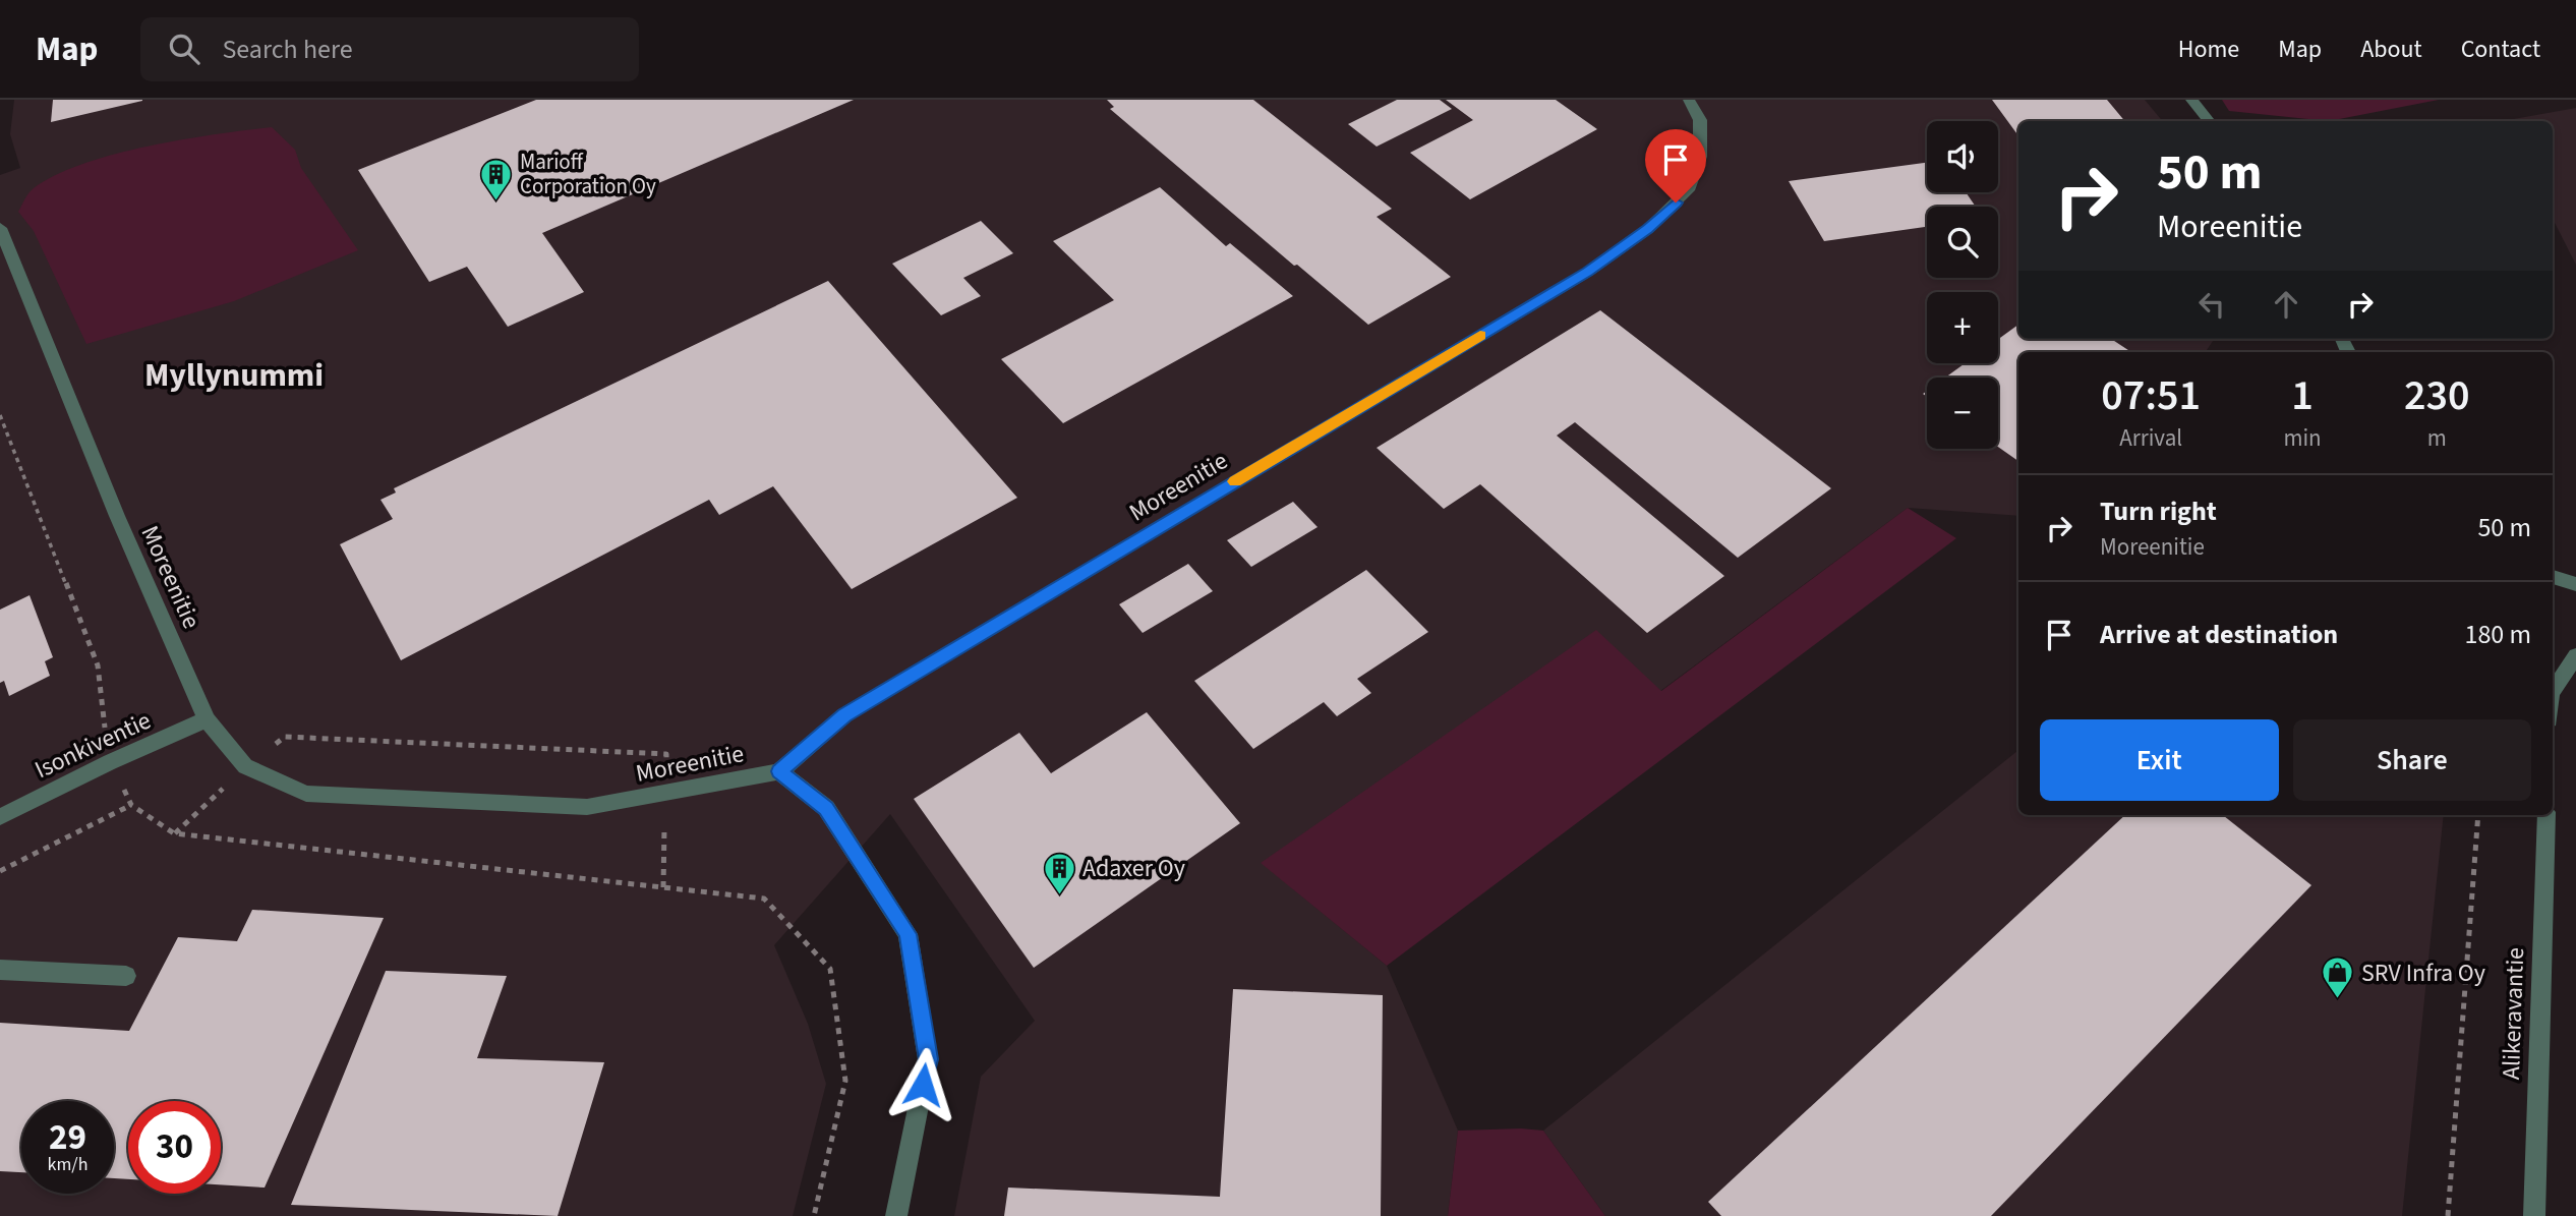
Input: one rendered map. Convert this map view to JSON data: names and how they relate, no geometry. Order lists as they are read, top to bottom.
{
  "streets": {
    "street": ["Moreenitie", "Isonkiventie", "Alikeravantie"]
  },
  "crossings": [
    ["Moreenitie", "Isonkiventie"]
  ],
  "districts": ["Myllynummi"],
  "places": {
    "building": ["Marioff Corporation Oy", "Adaxer Oy"],
    "shop": ["SRV Infra Oy"]
  },
  "page": {
    "header": "Map",
    "search": "Search here",
    "nav": [
      "Home",
      "Map",
      "About",
      "Contact"
    ],
    "map_buttons": ["+", "−"],
    "turn": ["50 m", "Moreenitie"],
    "eta": [
      "07:51",
      "Arrival",
      "1",
      "min",
      "230",
      "m"
    ],
    "list": [
      {
        "name": "Turn right",
        "note": "Moreenitie",
        "value": "50 m"
      },
      {
        "name": "Arrive at destination",
        "value": "180 m"
      }
    ],
    "buttons": ["Exit", "Share"],
    "speed": "29 km/h",
    "limit": "30"
  }
}
